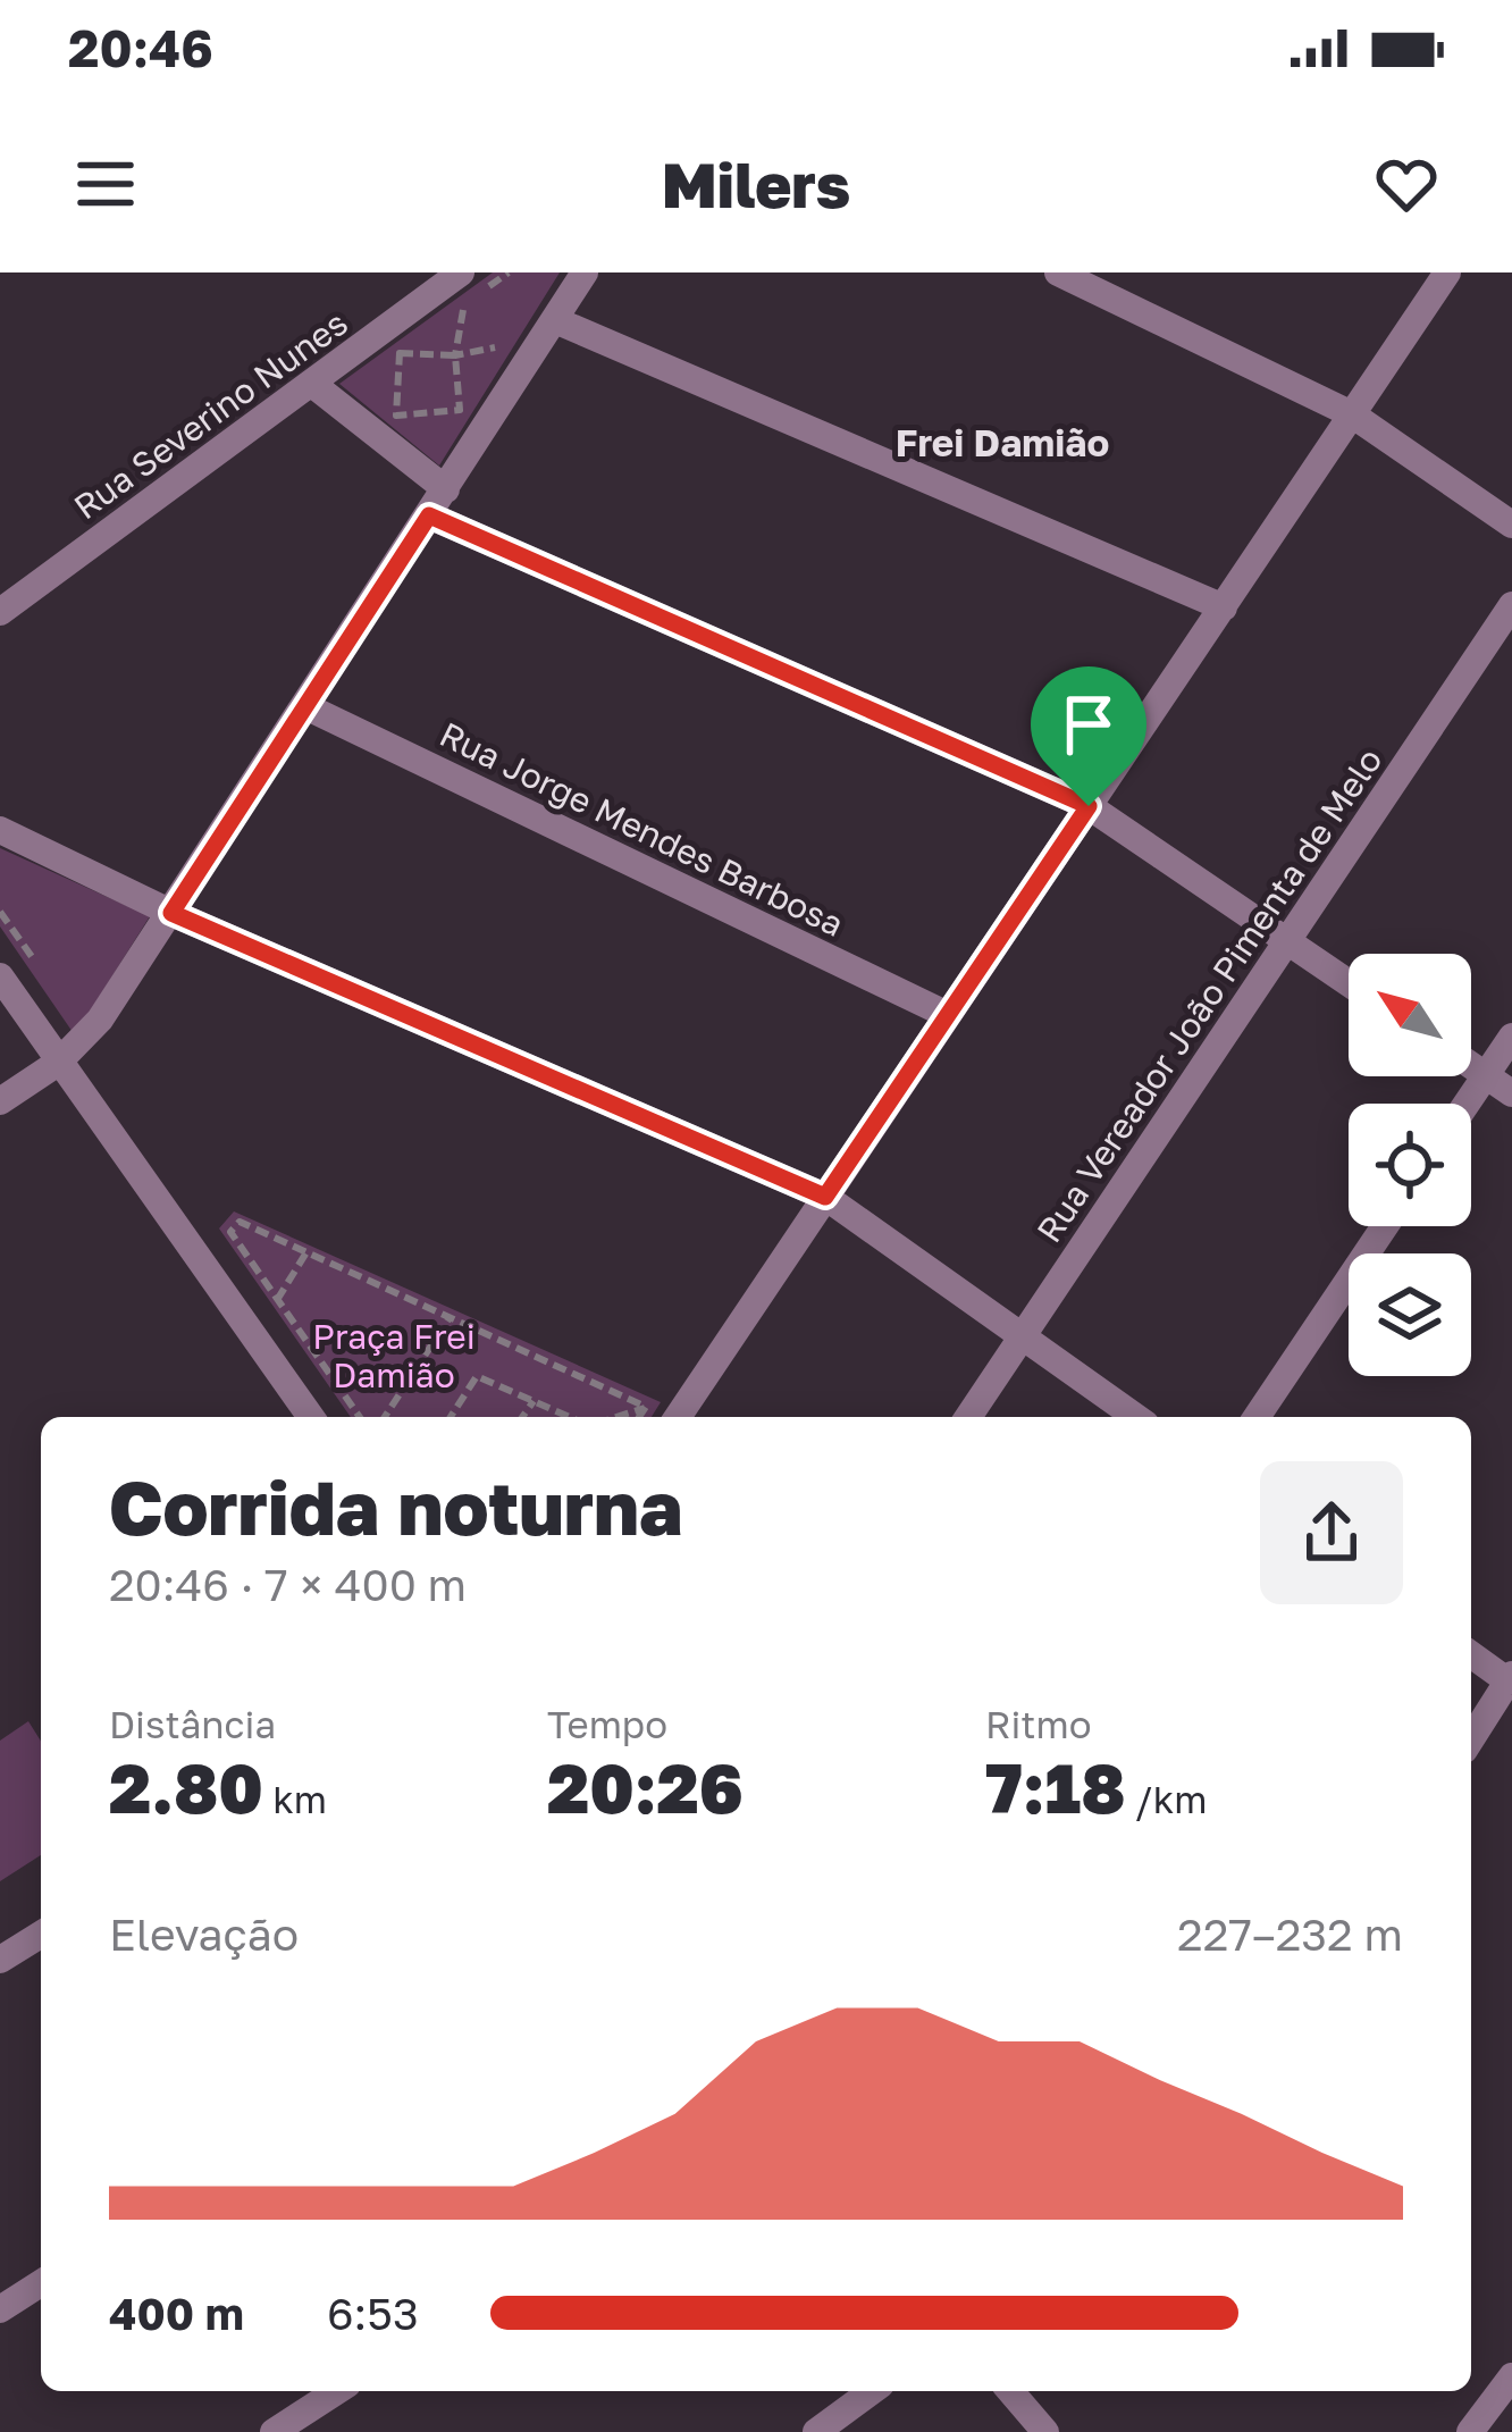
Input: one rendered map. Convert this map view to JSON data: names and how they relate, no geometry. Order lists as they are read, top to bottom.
{
  "streets": {
    "street": ["Rua Severino Nunes", "Rua Jorge Mendes Barbosa", "Rua Vereador João Pimenta de Melo"]
  },
  "districts": ["Frei Damião"],
  "parks": ["Praça Frei Damião"],
  "north": "top left",
  "page": {
    "status": "20:46",
    "header": "Milers",
    "heading": ["Corrida noturna", "20:46 · 7 × 400 m"],
    "stats": [
      ["Distância", "2.80 km"],
      ["Tempo", "20:26"],
      ["Ritmo", "7:18 /km"]
    ],
    "chart": ["Elevação", "227–232 m"],
    "list": [
      {
        "name": "400 m",
        "note": "6:53"
      }
    ]
  }
}
